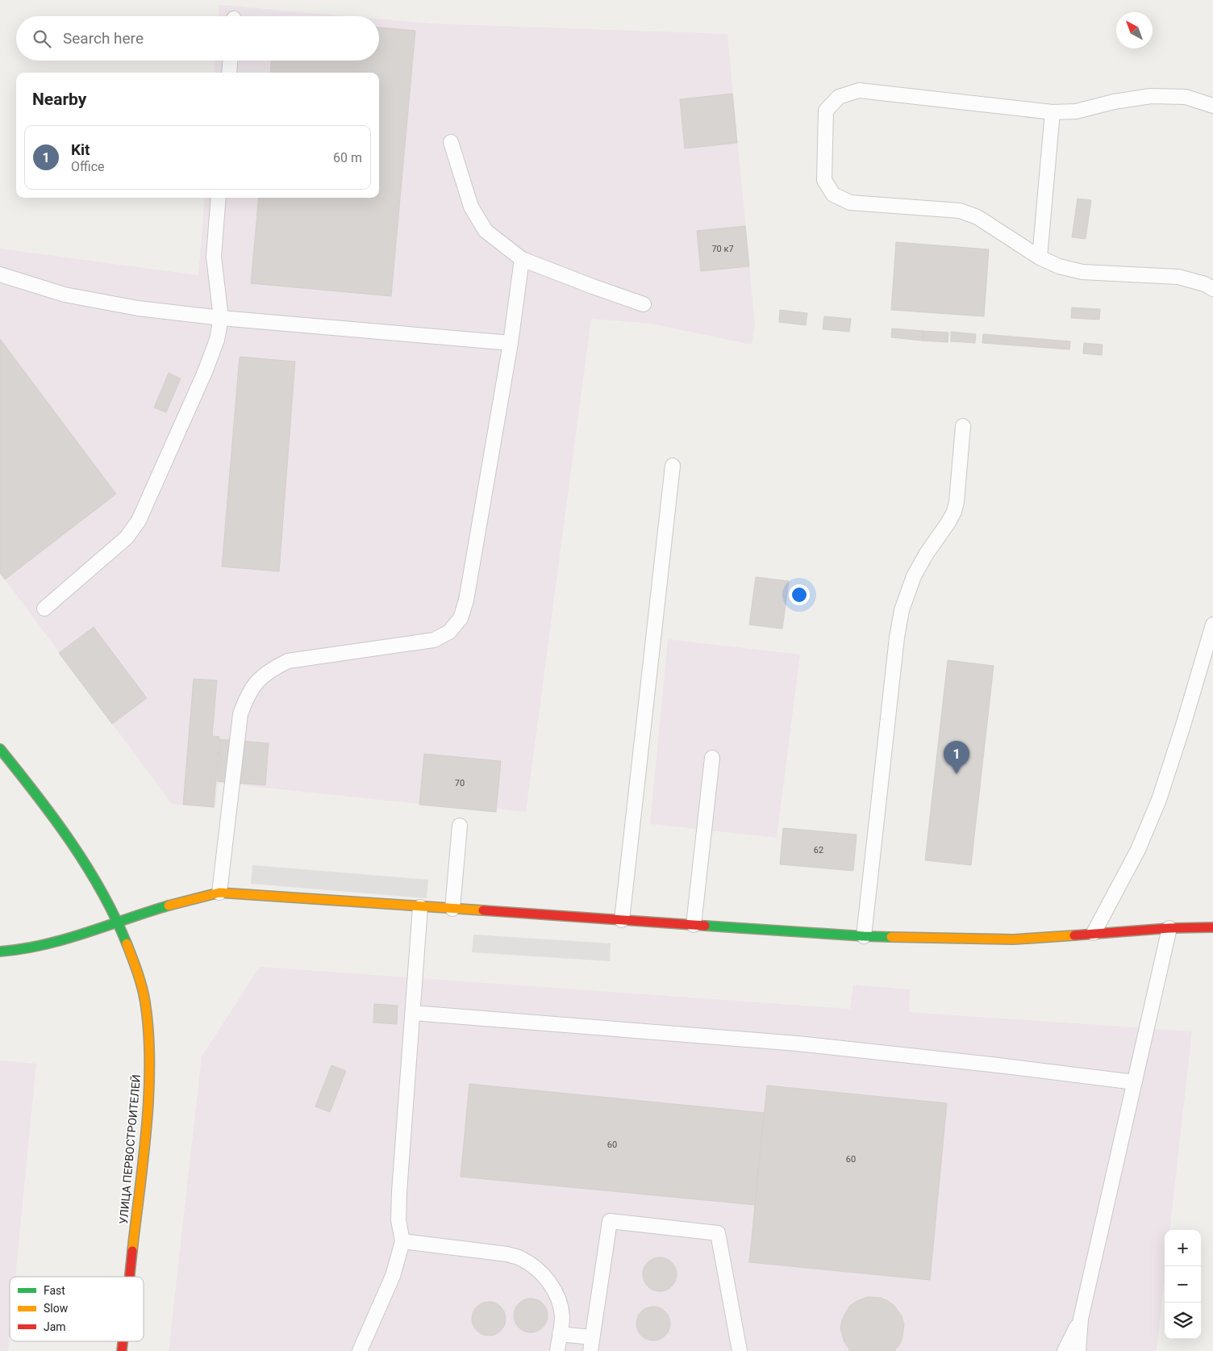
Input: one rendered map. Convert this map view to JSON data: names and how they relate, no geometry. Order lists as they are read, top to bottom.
{
  "streets": {
    "street": ["УЛИЦА ПЕРВОСТРОИТЕЛЕЙ"]
  },
  "house_numbers": [
    "70 к7",
    "70",
    "62",
    "60",
    "60"
  ],
  "legend": ["Fast", "Slow", "Jam"],
  "north": "top left",
  "page": {
    "search": "Search here",
    "heading": "Nearby",
    "list": [
      {
        "mark": "1",
        "name": "Kit",
        "note": "Office",
        "value": "60 m"
      }
    ],
    "pins": "1",
    "map_buttons": ["+", "−"]
  }
}
